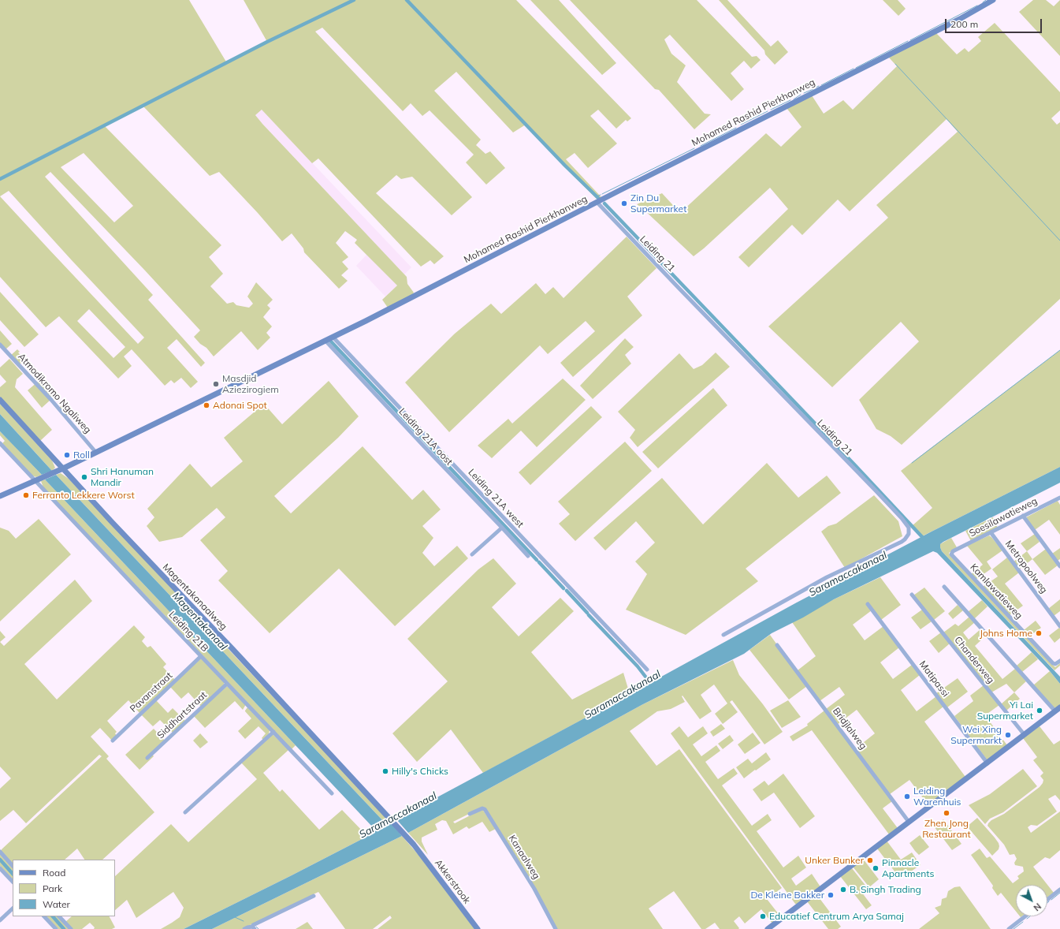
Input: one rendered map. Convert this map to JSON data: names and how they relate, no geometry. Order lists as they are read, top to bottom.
{
  "streets": {
    "street": [
      "Mohamed Rashid Pierkhanweg",
      "Leiding 21",
      "Atmodikromo Ngaliweg",
      "Leiding 21A oost",
      "Leiding 21A west",
      "Soesilawatieweg",
      "Metropoolweg",
      "Kamlawatieweg",
      "Magentakanaalweg",
      "Leiding 21B",
      "Chanderweg",
      "Matipassi",
      "Pavanstraat",
      "Siddhartstraat",
      "Bridjlalweg",
      "Kanaalweg",
      "Akkerstrook"
    ]
  },
  "crossings": [
    ["Mohamed Rashid Pierkhanweg", "Leiding 21"],
    ["Mohamed Rashid Pierkhanweg", "Atmodikromo Ngaliweg"],
    ["Mohamed Rashid Pierkhanweg", "Leiding 21A oost"],
    ["Mohamed Rashid Pierkhanweg", "Leiding 21A west"],
    ["Mohamed Rashid Pierkhanweg", "Magentakanaalweg"],
    ["Mohamed Rashid Pierkhanweg", "Leiding 21B"],
    ["Soesilawatieweg", "Metropoolweg"],
    ["Soesilawatieweg", "Kamlawatieweg"],
    ["Magentakanaalweg", "Akkerstrook"],
    ["Leiding 21B", "Pavanstraat"],
    ["Leiding 21B", "Siddhartstraat"]
  ],
  "water": ["Saramaccakanaal", "Magentakanaal"],
  "places": [
    "Zin Du Supermarket",
    "Masdjid Aziezirogiem",
    "Adonai Spot",
    "Roll",
    "Shri Hanuman Mandir",
    "Ferranto Lekkere Worst",
    "Johns Home",
    "Yi Lai Supermarket",
    "Wei Xing Supermarkt",
    "Hilly's Chicks",
    "Leiding Warenhuis",
    "Zhen Jong Restaurant",
    "Unker Bunker",
    "Pinnacle Apartments",
    "B. Singh Trading",
    "De Kleine Bakker",
    "Educatief Centrum Arya Samaj"
  ],
  "legend": ["Road", "Park", "Water"],
  "scale_bar": "200 m",
  "north": "bottom right"
}
